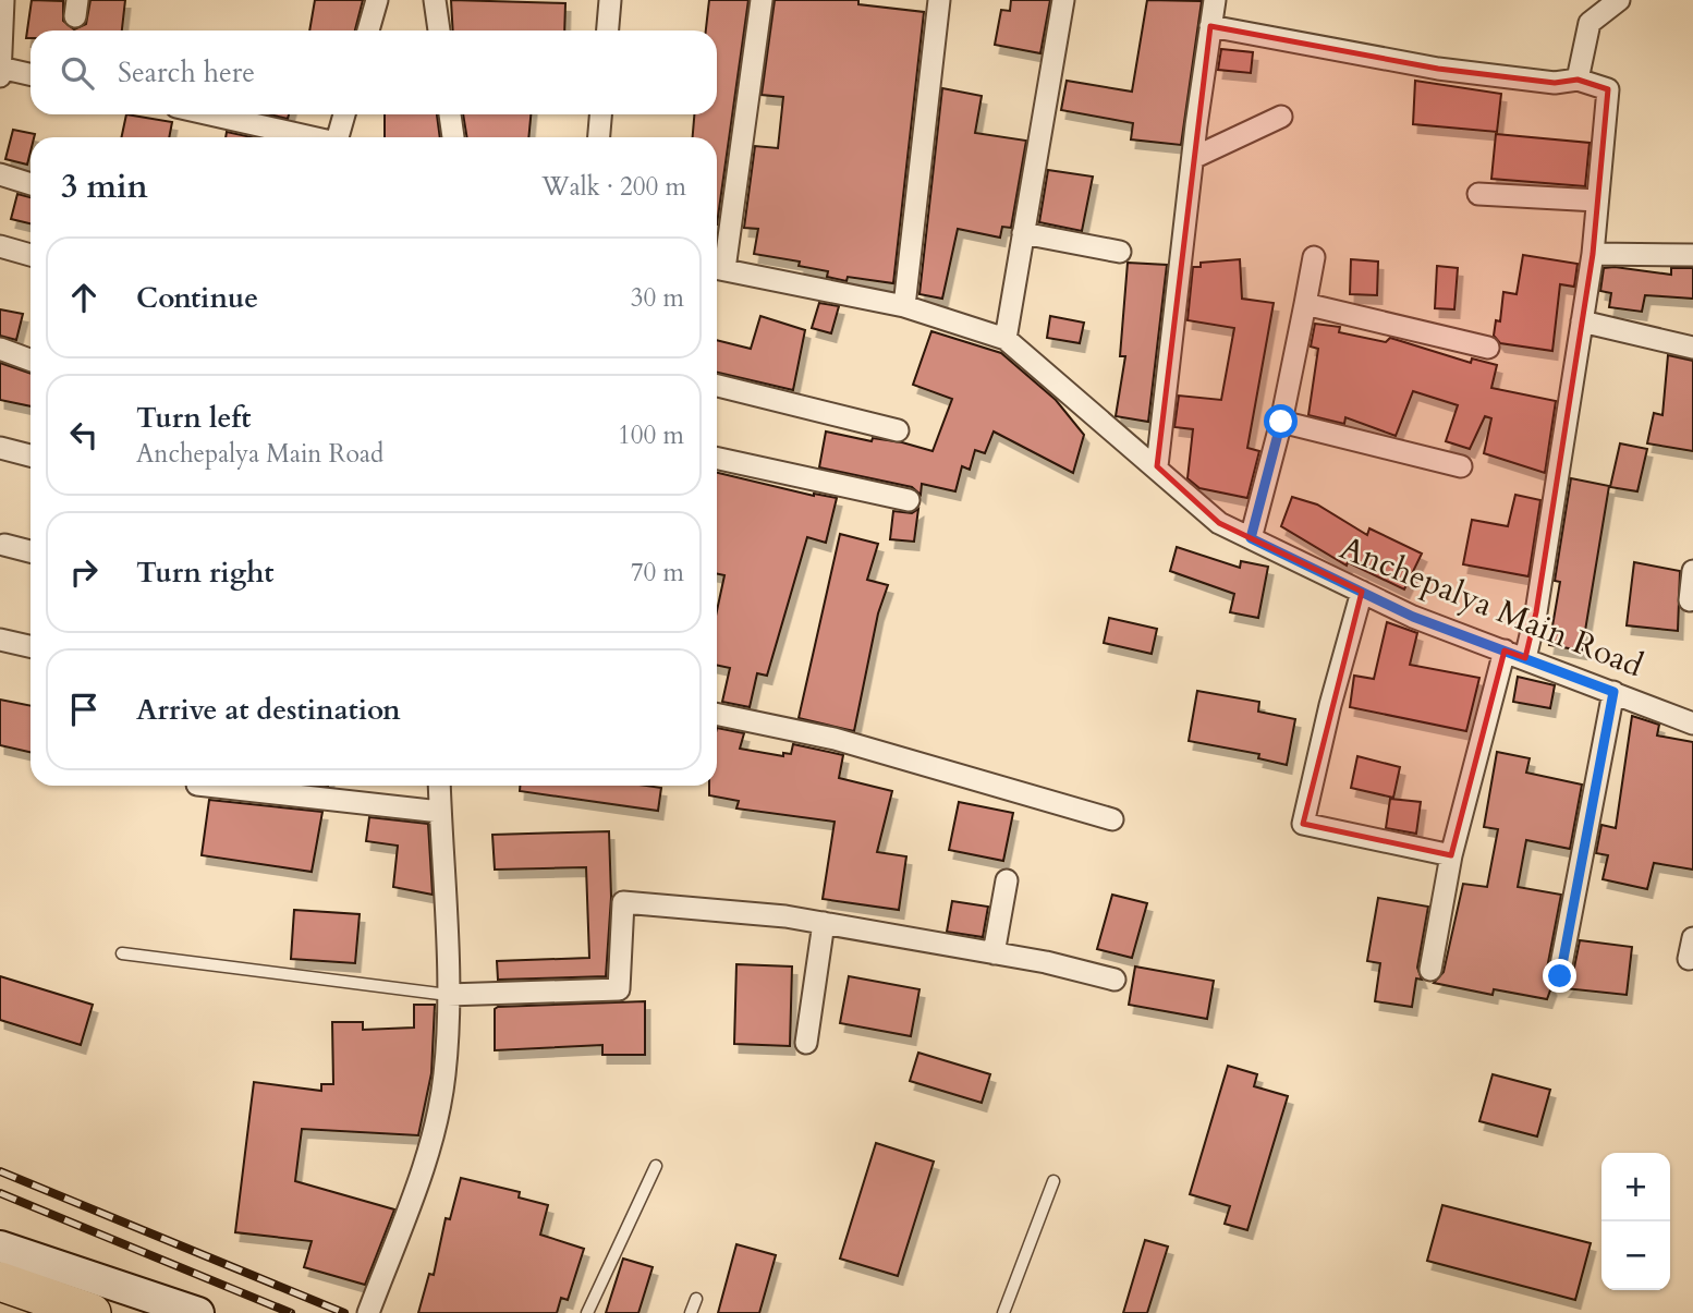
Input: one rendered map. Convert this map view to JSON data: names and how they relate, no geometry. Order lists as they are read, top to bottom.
{
  "streets": {
    "street": ["Anchepalya Main Road"]
  },
  "page": {
    "search": "Search here",
    "heading": ["3 min", "Walk · 200 m"],
    "list": [
      ["Continue", "30 m"],
      ["Turn left", "Anchepalya Main Road", "100 m"],
      ["Turn right", "70 m"],
      "Arrive at destination"
    ],
    "map_buttons": ["+", "−"]
  }
}
